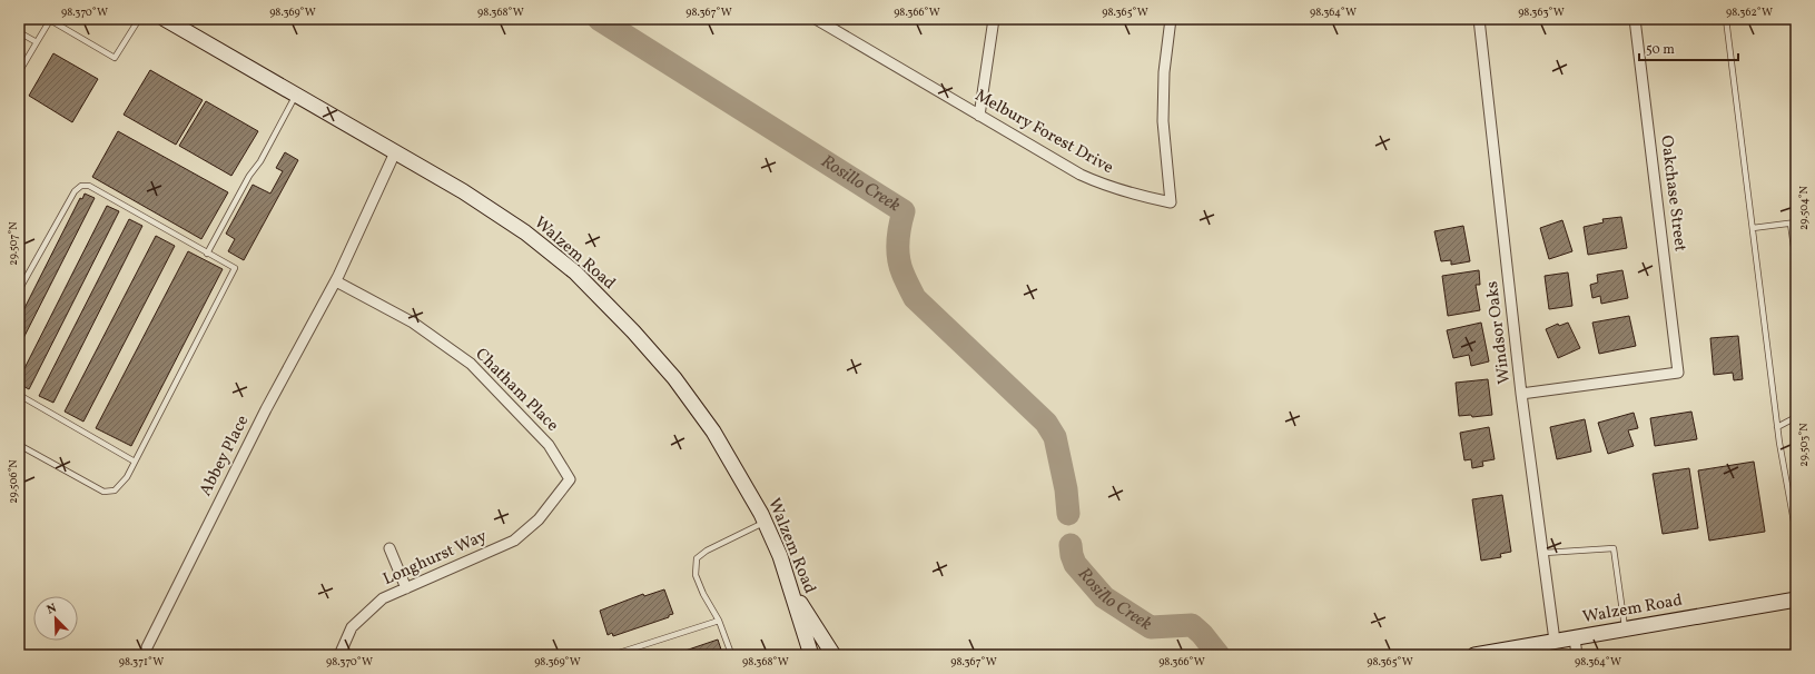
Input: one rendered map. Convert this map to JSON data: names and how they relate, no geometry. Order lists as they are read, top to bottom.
{
  "streets": {
    "main road": ["Walzem Road"],
    "street": [
      "Melbury Forest Drive",
      "Oakchase Street",
      "Windsor Oaks",
      "Chatham Place",
      "Abbey Place",
      "Longhurst Way"
    ]
  },
  "crossings": [
    ["Oakchase Street", "Windsor Oaks"],
    ["Walzem Road", "Windsor Oaks"],
    ["Walzem Road", "Abbey Place"],
    ["Chatham Place", "Abbey Place"],
    ["Chatham Place", "Longhurst Way"]
  ],
  "water": ["Rosillo Creek"],
  "scale_bar": "50 m",
  "north": "top left",
  "coordinates": [
    "98.370°W",
    "98.369°W",
    "98.368°W",
    "98.367°W",
    "98.366°W",
    "98.365°W",
    "98.364°W",
    "98.363°W",
    "98.362°W",
    "29.504°N",
    "29.507°N",
    "29.503°N",
    "29.506°N",
    "98.371°W"
  ]
}
